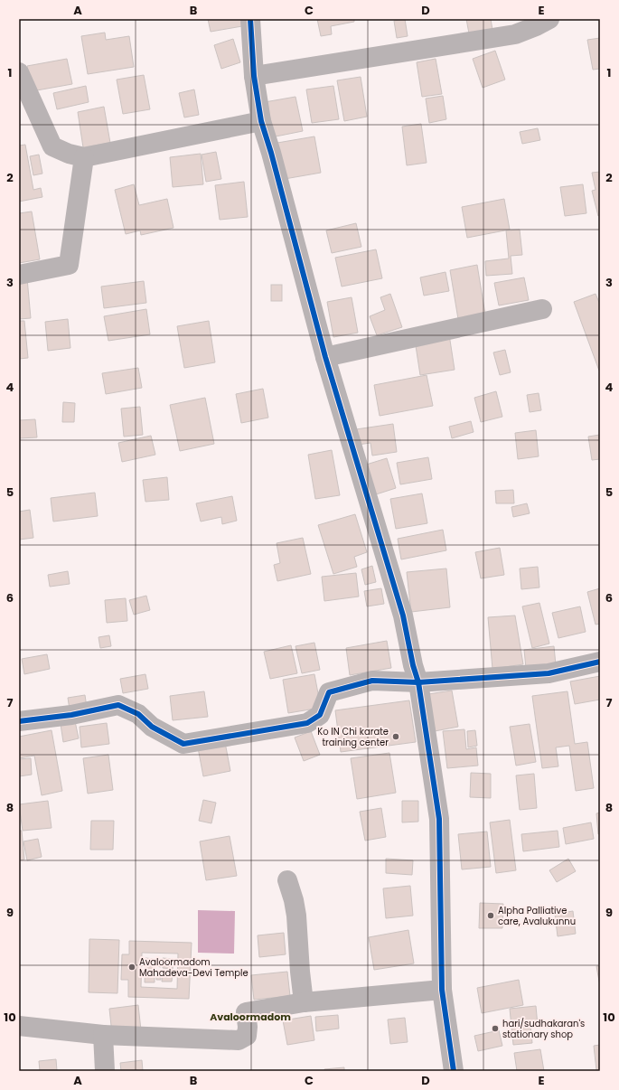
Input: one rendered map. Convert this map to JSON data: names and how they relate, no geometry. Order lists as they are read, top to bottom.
{
  "districts": ["Avaloormadom"],
  "places": [
    "Ko IN Chi karate training center",
    "Alpha Palliative care, Avalukunnu",
    "Avaloormadom Mahadeva-Devi Temple",
    "hari/sudhakaran's stationary shop"
  ],
  "grid": {
    "columns": [
      "A",
      "B",
      "C",
      "D",
      "E"
    ],
    "rows": [
      "1",
      "2",
      "3",
      "4",
      "5",
      "6",
      "7",
      "8",
      "9",
      "10"
    ]
  }
}
